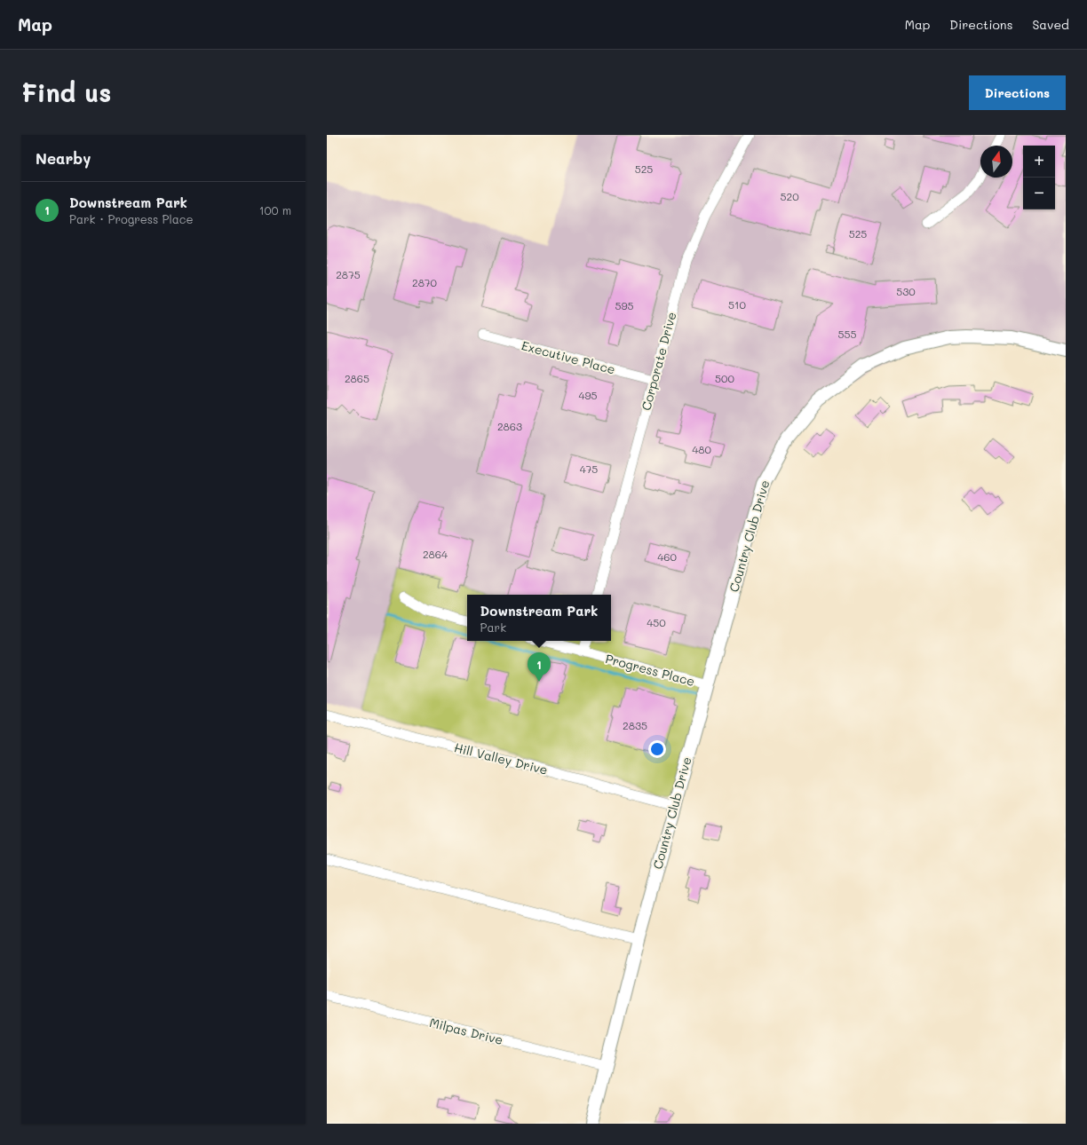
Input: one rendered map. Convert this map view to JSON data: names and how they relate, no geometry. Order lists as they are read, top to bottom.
{
  "streets": {
    "street": [
      "Executive Place",
      "Corporate Drive",
      "Country Club Drive",
      "Progress Place",
      "Hill Valley Drive",
      "Milpas Drive"
    ]
  },
  "crossings": [
    ["Executive Place", "Corporate Drive"],
    ["Country Club Drive", "Progress Place"],
    ["Country Club Drive", "Hill Valley Drive"],
    ["Country Club Drive", "Milpas Drive"]
  ],
  "house_numbers": [
    "525",
    "520",
    "525",
    "2875",
    "2870",
    "530",
    "510",
    "595",
    "555",
    "2865",
    "500",
    "495",
    "2863",
    "480",
    "475",
    "2864",
    "460",
    "450",
    "2835"
  ],
  "north": "top",
  "page": {
    "header": "Map",
    "nav": ["Map", "Directions", "Saved"],
    "buttons": "Directions",
    "title": "Find us",
    "heading": "Nearby",
    "map_buttons": ["+", "−"],
    "list": [
      {
        "mark": "1",
        "name": "Downstream Park",
        "note": "Park · Progress Place",
        "value": "100 m"
      }
    ],
    "popup": ["Downstream Park", "Park"],
    "pins": "1"
  }
}
